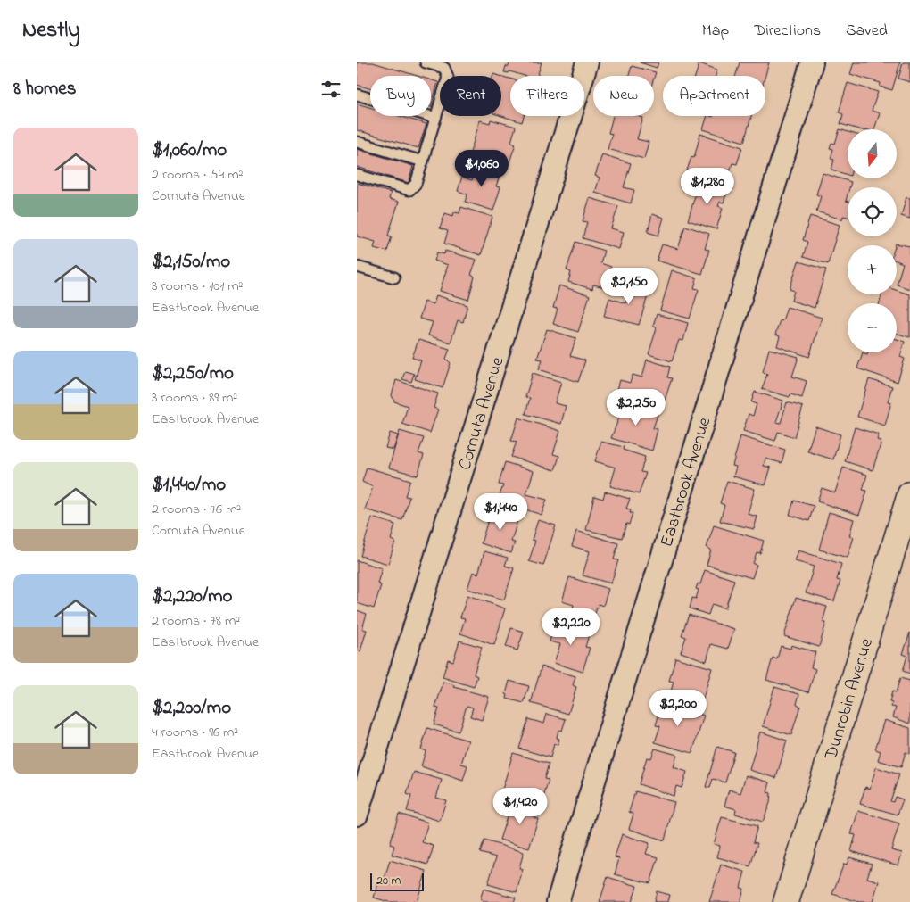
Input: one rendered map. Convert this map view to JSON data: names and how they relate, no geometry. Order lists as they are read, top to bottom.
{
  "streets": {
    "street": ["Cornuta Avenue", "Eastbrook Avenue", "Dunrobin Avenue"]
  },
  "scale_bar": "20 m",
  "north": "bottom",
  "page": {
    "header": "Nestly",
    "nav": ["Map", "Directions", "Saved"],
    "heading": "8 homes",
    "chip": [
      "Buy",
      "Rent",
      "Filters",
      "New",
      "Apartment"
    ],
    "list": [
      {
        "name": "$1,060/mo",
        "note": "2 rooms · 54 m² · Cornuta Avenue"
      },
      {
        "name": "$2,150/mo",
        "note": "3 rooms · 101 m² · Eastbrook Avenue"
      },
      {
        "name": "$2,250/mo",
        "note": "3 rooms · 89 m² · Eastbrook Avenue"
      },
      {
        "name": "$1,440/mo",
        "note": "2 rooms · 76 m² · Cornuta Avenue"
      },
      {
        "name": "$2,220/mo",
        "note": "2 rooms · 78 m² · Eastbrook Avenue"
      },
      {
        "name": "$2,200/mo",
        "note": "4 rooms · 96 m² · Eastbrook Avenue"
      }
    ],
    "map_buttons": ["+", "−"],
    "price": [
      "$1,060",
      "$1,280",
      "$2,150",
      "$2,250",
      "$1,440",
      "$2,220",
      "$2,200",
      "$1,420"
    ],
    "scale": "20 m"
  }
}
